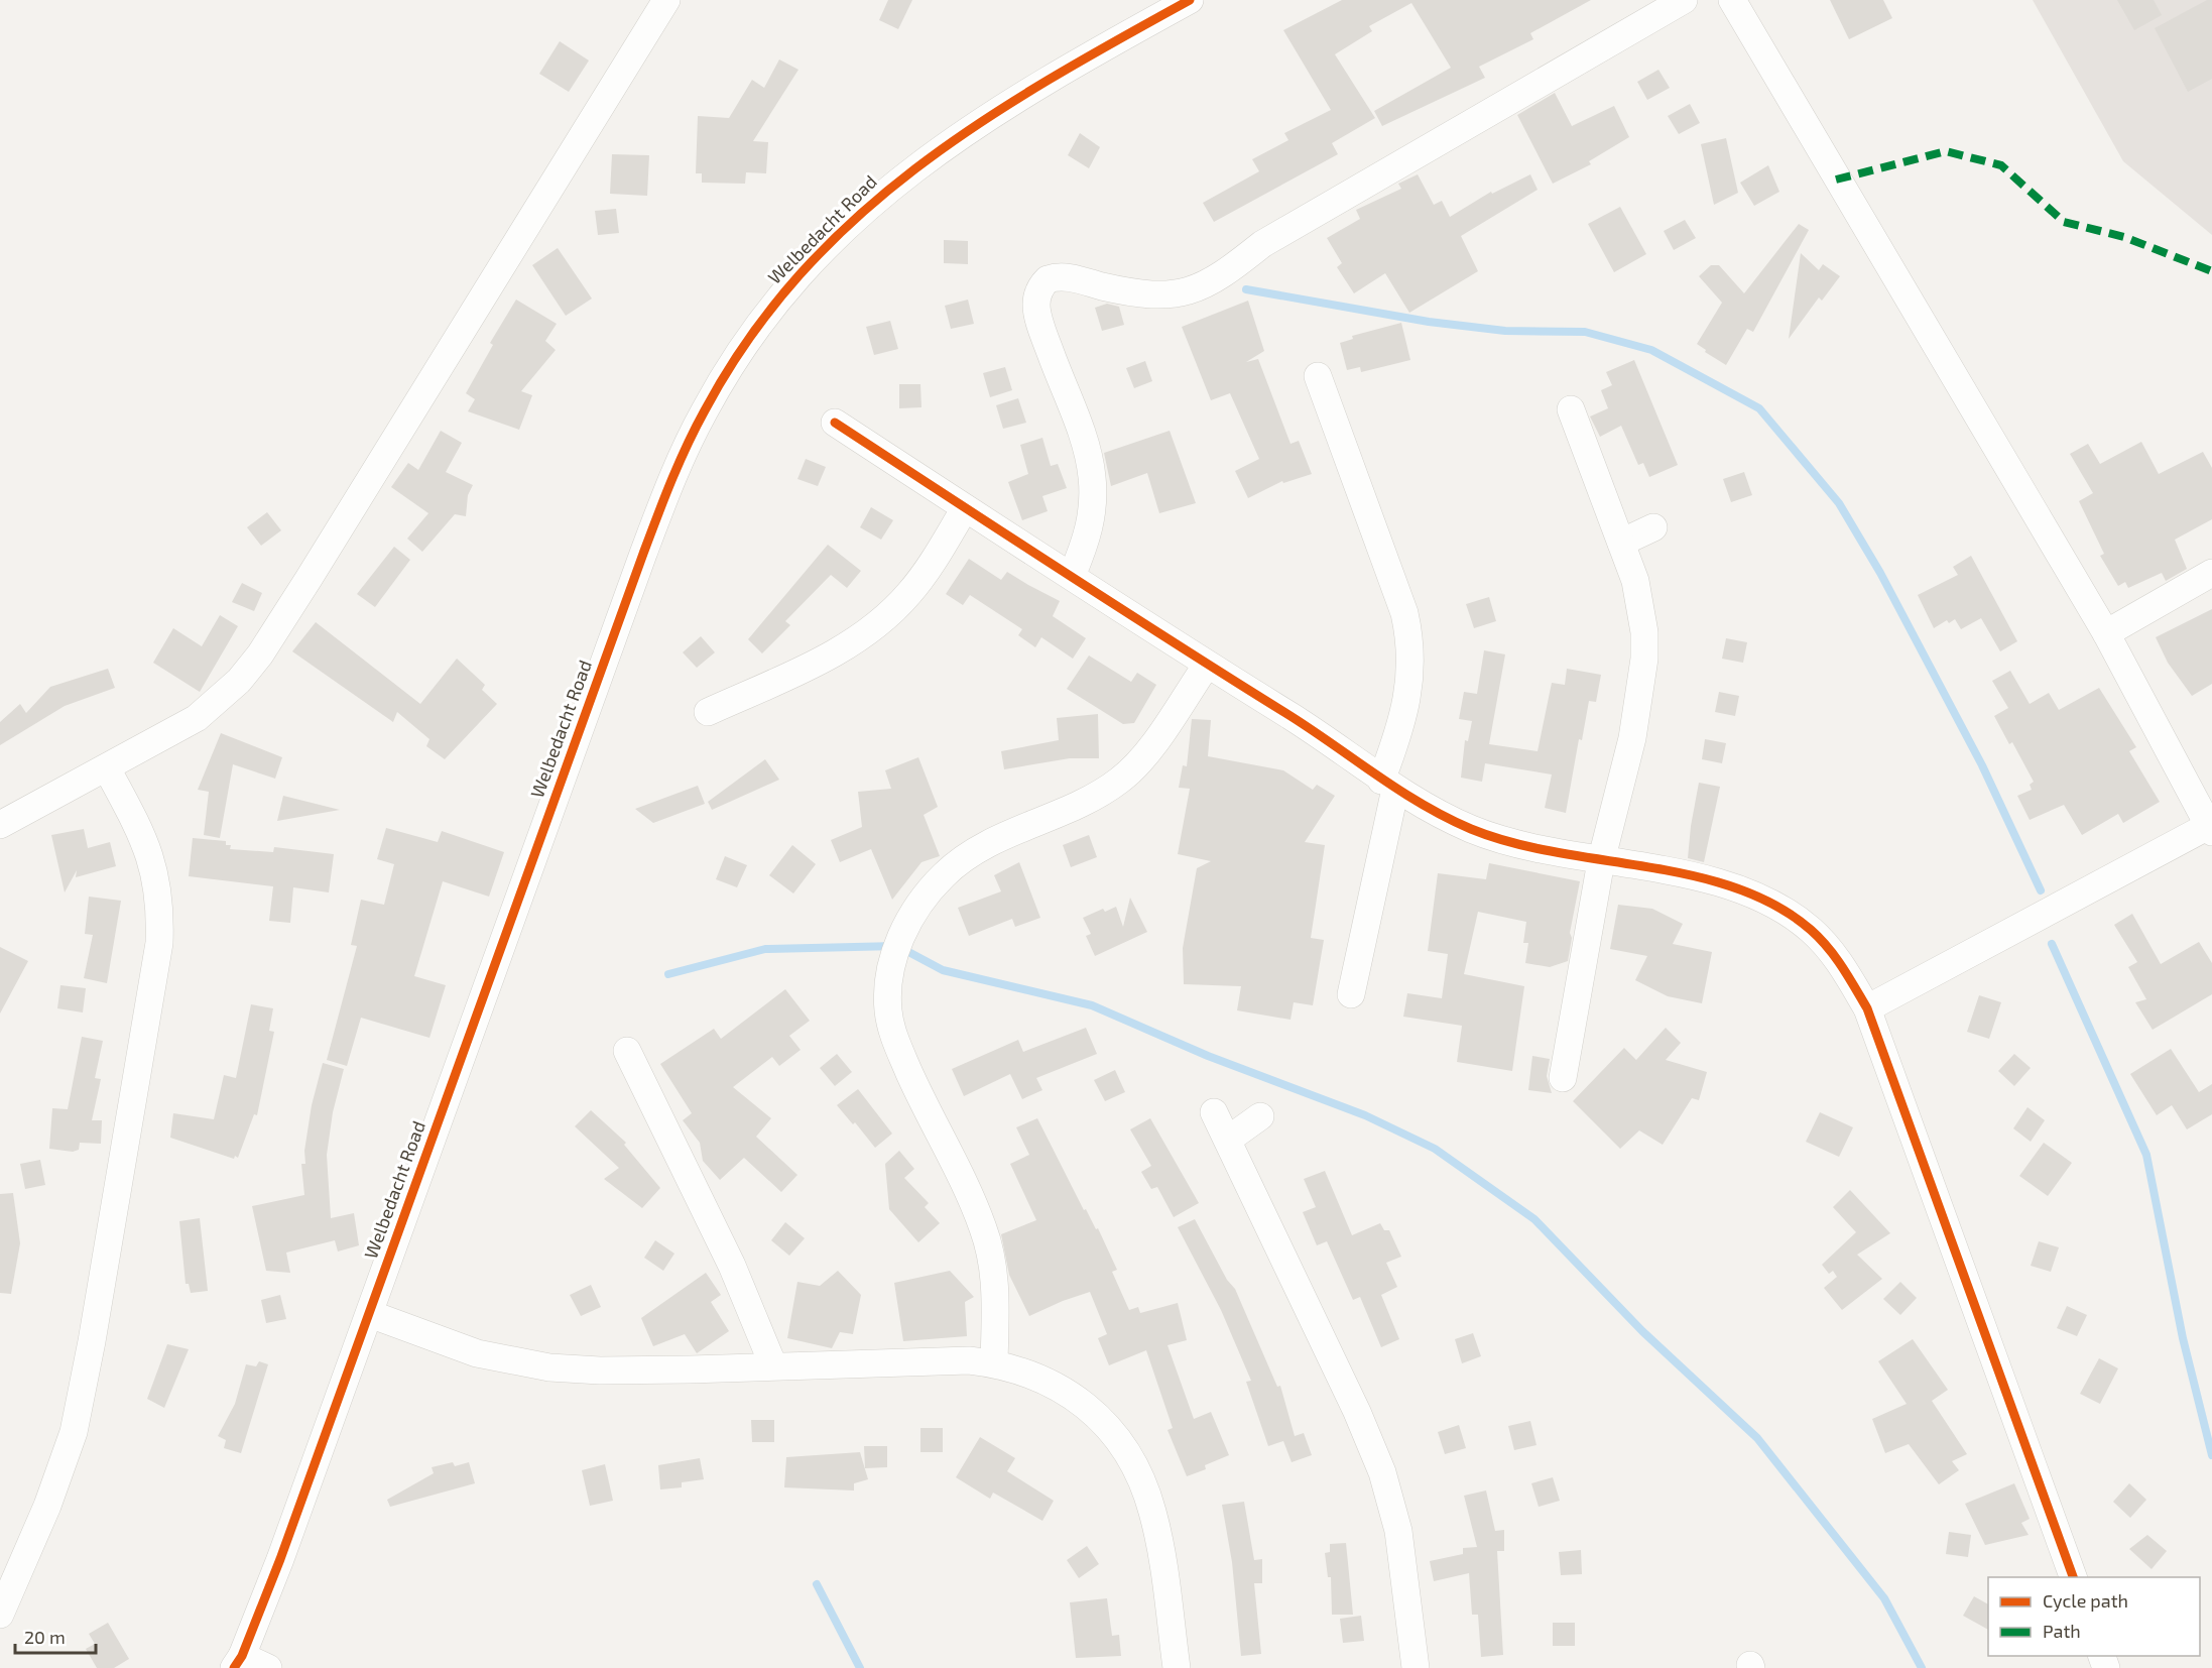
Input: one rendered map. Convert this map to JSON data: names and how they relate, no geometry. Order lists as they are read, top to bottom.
{
  "streets": {
    "street": ["Welbedacht Road"]
  },
  "legend": ["Cycle path", "Path"],
  "scale_bar": "20 m"
}
